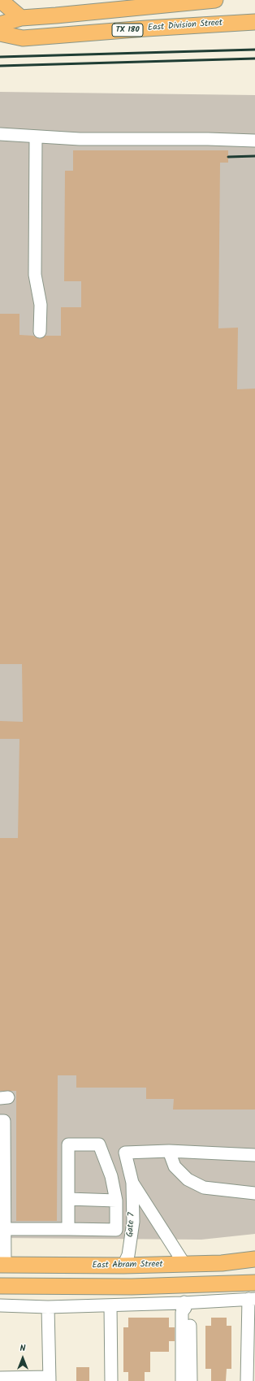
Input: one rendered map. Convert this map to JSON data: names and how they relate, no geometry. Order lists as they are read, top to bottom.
{
  "streets": {
    "main road": ["East Division Street", "TX 180", "East Abram Street"],
    "street": ["Gate 7"]
  },
  "crossings": [
    ["Gate 7", "East Abram Street"]
  ],
  "north": "top"
}
